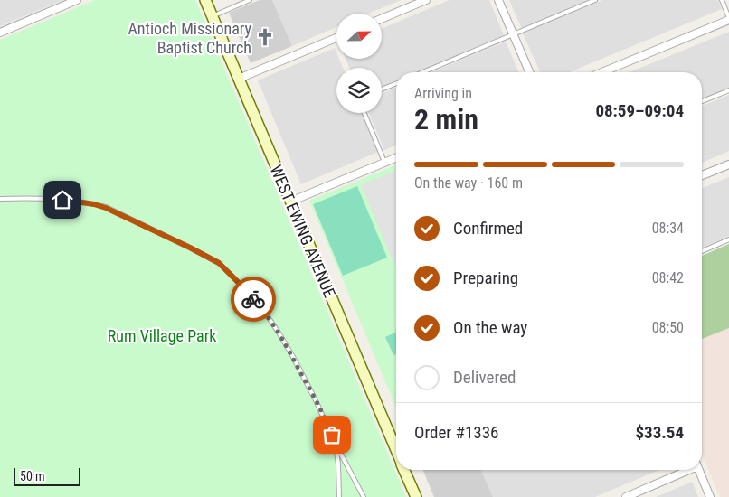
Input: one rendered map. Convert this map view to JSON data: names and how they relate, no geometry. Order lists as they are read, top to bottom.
{
  "streets": {
    "street": ["WEST EWING AVENUE"]
  },
  "parks": ["Rum Village Park"],
  "places": {
    "church": ["Antioch Missionary Baptist Church"]
  },
  "scale_bar": "50 m",
  "north": "right",
  "page": {
    "heading": ["2 min", "Arriving in", "08:59–09:04"],
    "panel": ["Order #1336", "$33.54"],
    "bar": "On the way · 160 m",
    "list": [
      ["Confirmed", "08:34"],
      ["Preparing", "08:42"],
      ["On the way", "08:50"],
      "Delivered"
    ],
    "scale": "50 m"
  }
}
